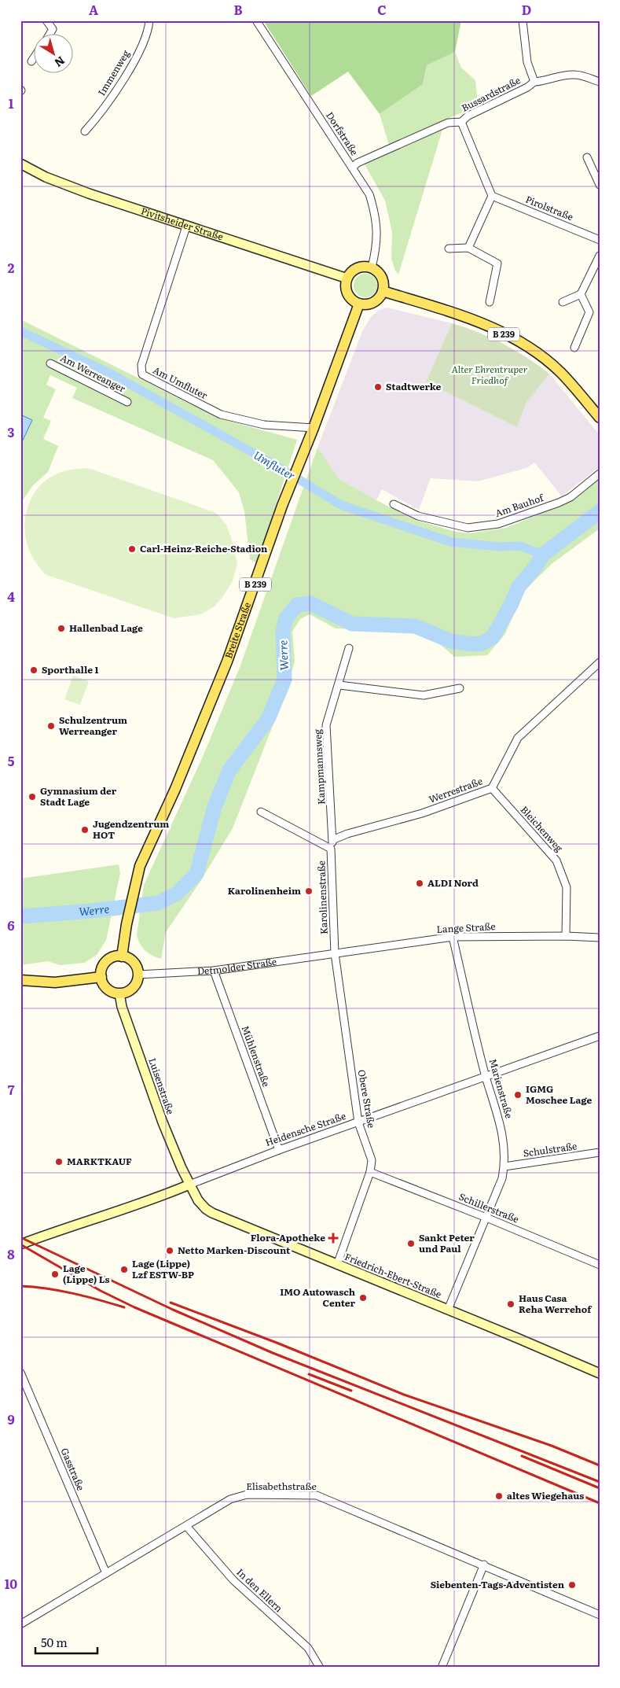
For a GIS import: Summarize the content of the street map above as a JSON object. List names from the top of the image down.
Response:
{
  "streets": {
    "main road": [
      "Pivitsheider Straße",
      "B 239",
      "Breite Straße",
      "Luisenstraße",
      "Heidensche Straße",
      "Friedrich-Ebert-Straße"
    ],
    "street": [
      "Immenweg",
      "Bussardstraße",
      "Dorfstraße",
      "Pirolstraße",
      "Am Werreanger",
      "Am Umfluter",
      "Am Bauhof",
      "Kampmannsweg",
      "Werrestraße",
      "Bleichenweg",
      "Karolinenstraße",
      "Lange Straße",
      "Detmolder Straße",
      "Mühlenstraße",
      "Marienstraße",
      "Obere Straße",
      "Schulstraße",
      "Schillerstraße",
      "Gasstraße",
      "Elisabethstraße",
      "In den Ellern"
    ]
  },
  "crossings": [
    ["Bussardstraße", "Dorfstraße"],
    ["Dorfstraße", "Pivitsheider Straße"],
    ["Dorfstraße", "B 239"],
    ["Dorfstraße", "Breite Straße"],
    ["Pivitsheider Straße", "B 239"],
    ["Pivitsheider Straße", "Am Umfluter"],
    ["Pivitsheider Straße", "Breite Straße"],
    ["B 239", "Breite Straße"],
    ["Am Umfluter", "Breite Straße"],
    ["Breite Straße", "Detmolder Straße"],
    ["Breite Straße", "Luisenstraße"],
    ["Kampmannsweg", "Werrestraße"],
    ["Kampmannsweg", "Karolinenstraße"],
    ["Werrestraße", "Bleichenweg"],
    ["Bleichenweg", "Lange Straße"],
    ["Karolinenstraße", "Lange Straße"],
    ["Karolinenstraße", "Detmolder Straße"],
    ["Karolinenstraße", "Obere Straße"],
    ["Lange Straße", "Detmolder Straße"],
    ["Lange Straße", "Marienstraße"],
    ["Lange Straße", "Obere Straße"],
    ["Detmolder Straße", "Mühlenstraße"],
    ["Detmolder Straße", "Luisenstraße"],
    ["Detmolder Straße", "Obere Straße"],
    ["Mühlenstraße", "Heidensche Straße"],
    ["Luisenstraße", "Heidensche Straße"],
    ["Luisenstraße", "Friedrich-Ebert-Straße"],
    ["Marienstraße", "Heidensche Straße"],
    ["Marienstraße", "Schulstraße"],
    ["Marienstraße", "Schillerstraße"],
    ["Marienstraße", "Friedrich-Ebert-Straße"],
    ["Obere Straße", "Heidensche Straße"],
    ["Obere Straße", "Schillerstraße"],
    ["Obere Straße", "Friedrich-Ebert-Straße"],
    ["Heidensche Straße", "Friedrich-Ebert-Straße"],
    ["Gasstraße", "Elisabethstraße"],
    ["Elisabethstraße", "In den Ellern"]
  ],
  "water": ["Umfluter", "Werre"],
  "parks": ["Alter Ehrentruper Friedhof"],
  "places": {
    "other": [
      "Stadtwerke",
      "Carl-Heinz-Reiche-Stadion",
      "Hallenbad Lage",
      "Sporthalle 1",
      "Schulzentrum Werreanger",
      "Gymnasium der Stadt Lage",
      "Jugendzentrum HOT",
      "ALDI Nord",
      "Karolinenheim",
      "IGMG Moschee Lage",
      "MARKTKAUF",
      "Sankt Peter und Paul",
      "Netto Marken-Discount",
      "Lage (Lippe) Lzf ESTW-BP",
      "Lage (Lippe) Ls",
      "IMO Autowasch Center",
      "Haus Casa Reha Werrehof",
      "altes Wiegehaus",
      "Siebenten-Tags-Adventisten"
    ],
    "health": ["Flora-Apotheke"]
  },
  "scale_bar": "50 m",
  "north": "bottom right",
  "grid": {
    "columns": [
      "A",
      "B",
      "C",
      "D"
    ],
    "rows": [
      "1",
      "2",
      "3",
      "4",
      "5",
      "6",
      "7",
      "8",
      "9",
      "10"
    ]
  }
}
